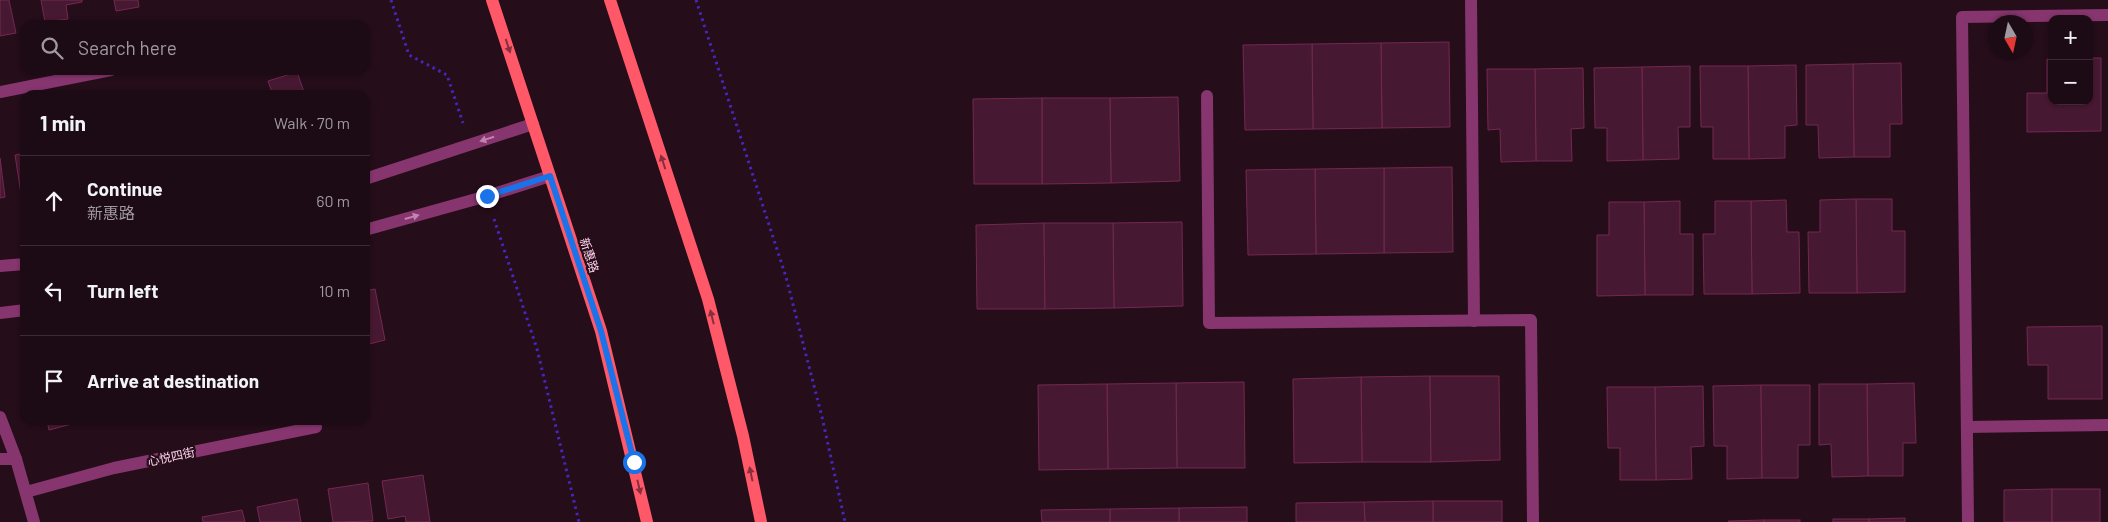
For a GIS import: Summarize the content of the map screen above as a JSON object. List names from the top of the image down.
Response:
{
  "streets": {
    "main road": ["新惠路"],
    "lane": ["心悦四街"]
  },
  "north": "bottom",
  "page": {
    "map_buttons": ["+", "−"],
    "search": "Search here",
    "heading": ["1 min", "Walk · 70 m"],
    "list": [
      ["Continue", "新惠路", "60 m"],
      ["Turn left", "10 m"],
      "Arrive at destination"
    ]
  }
}
